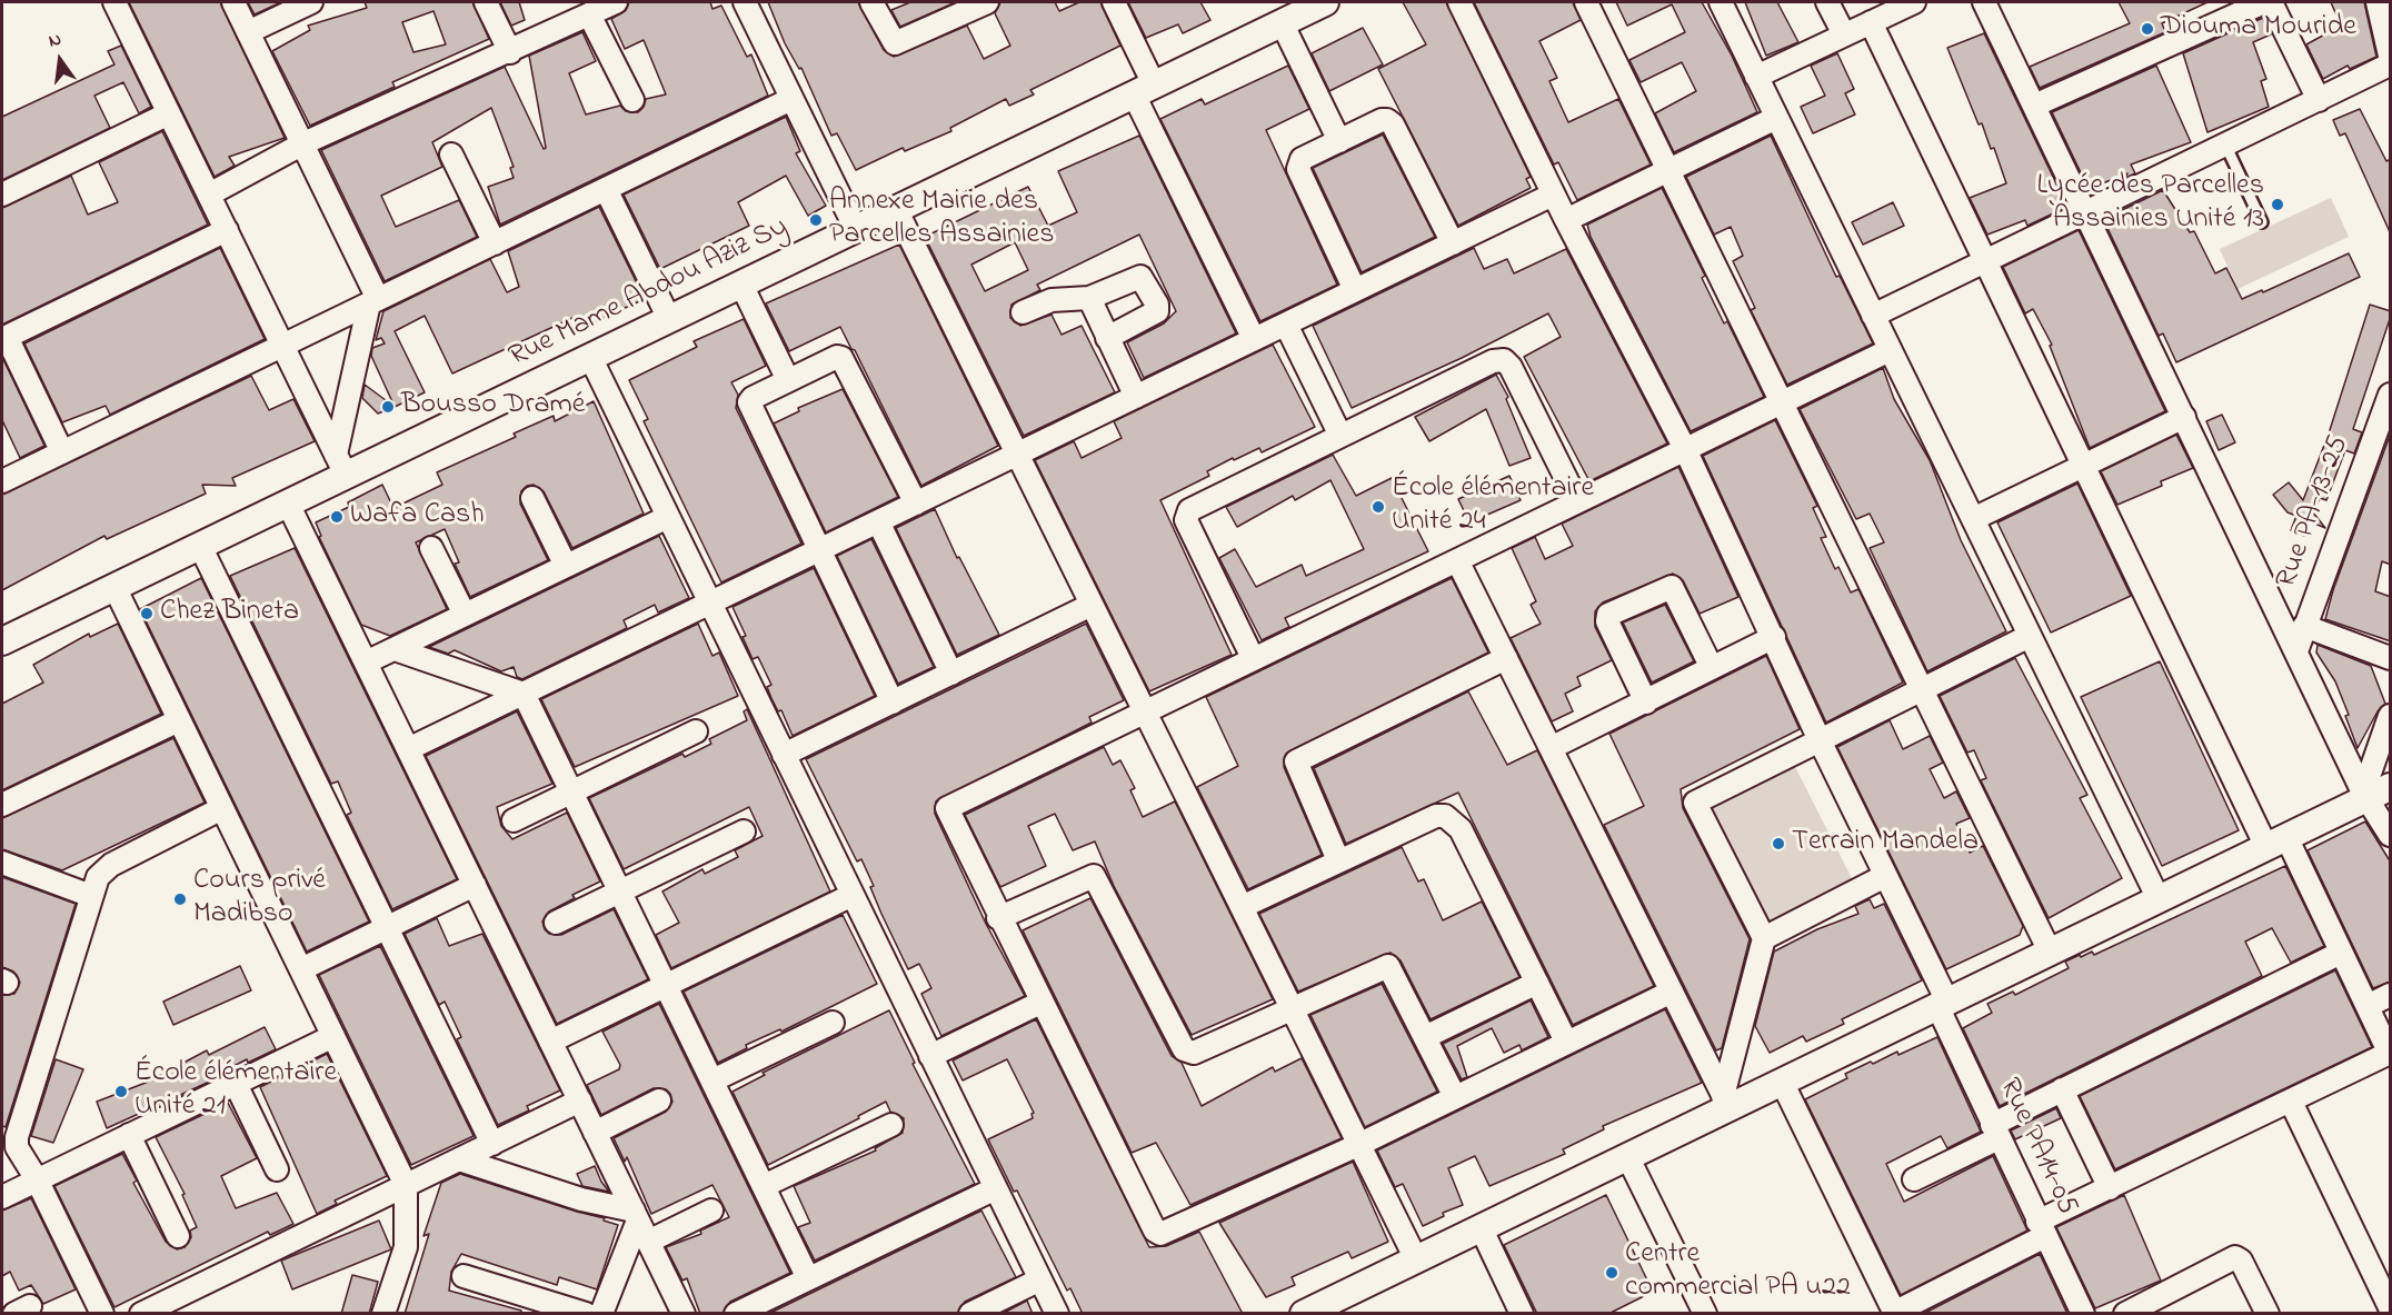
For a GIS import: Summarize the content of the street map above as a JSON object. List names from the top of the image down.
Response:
{
  "streets": {
    "street": ["Rue Mame Abdou Aziz Sy", "Rue PA-13-25", "Rue PA14-05"]
  },
  "places": [
    "Diouma Mouride",
    "Lycée des Parcelles Assainies Unité 13",
    "Annexe Mairie des Parcelles Assainies",
    "Bousso Dramé",
    "École élémentaire Unité 24",
    "Wafa Cash",
    "Chez Bineta",
    "Terrain Mandela",
    "Cours privé Madibso",
    "École élémentaire Unité 21",
    "Centre commercial PA u22"
  ],
  "north": "top"
}
